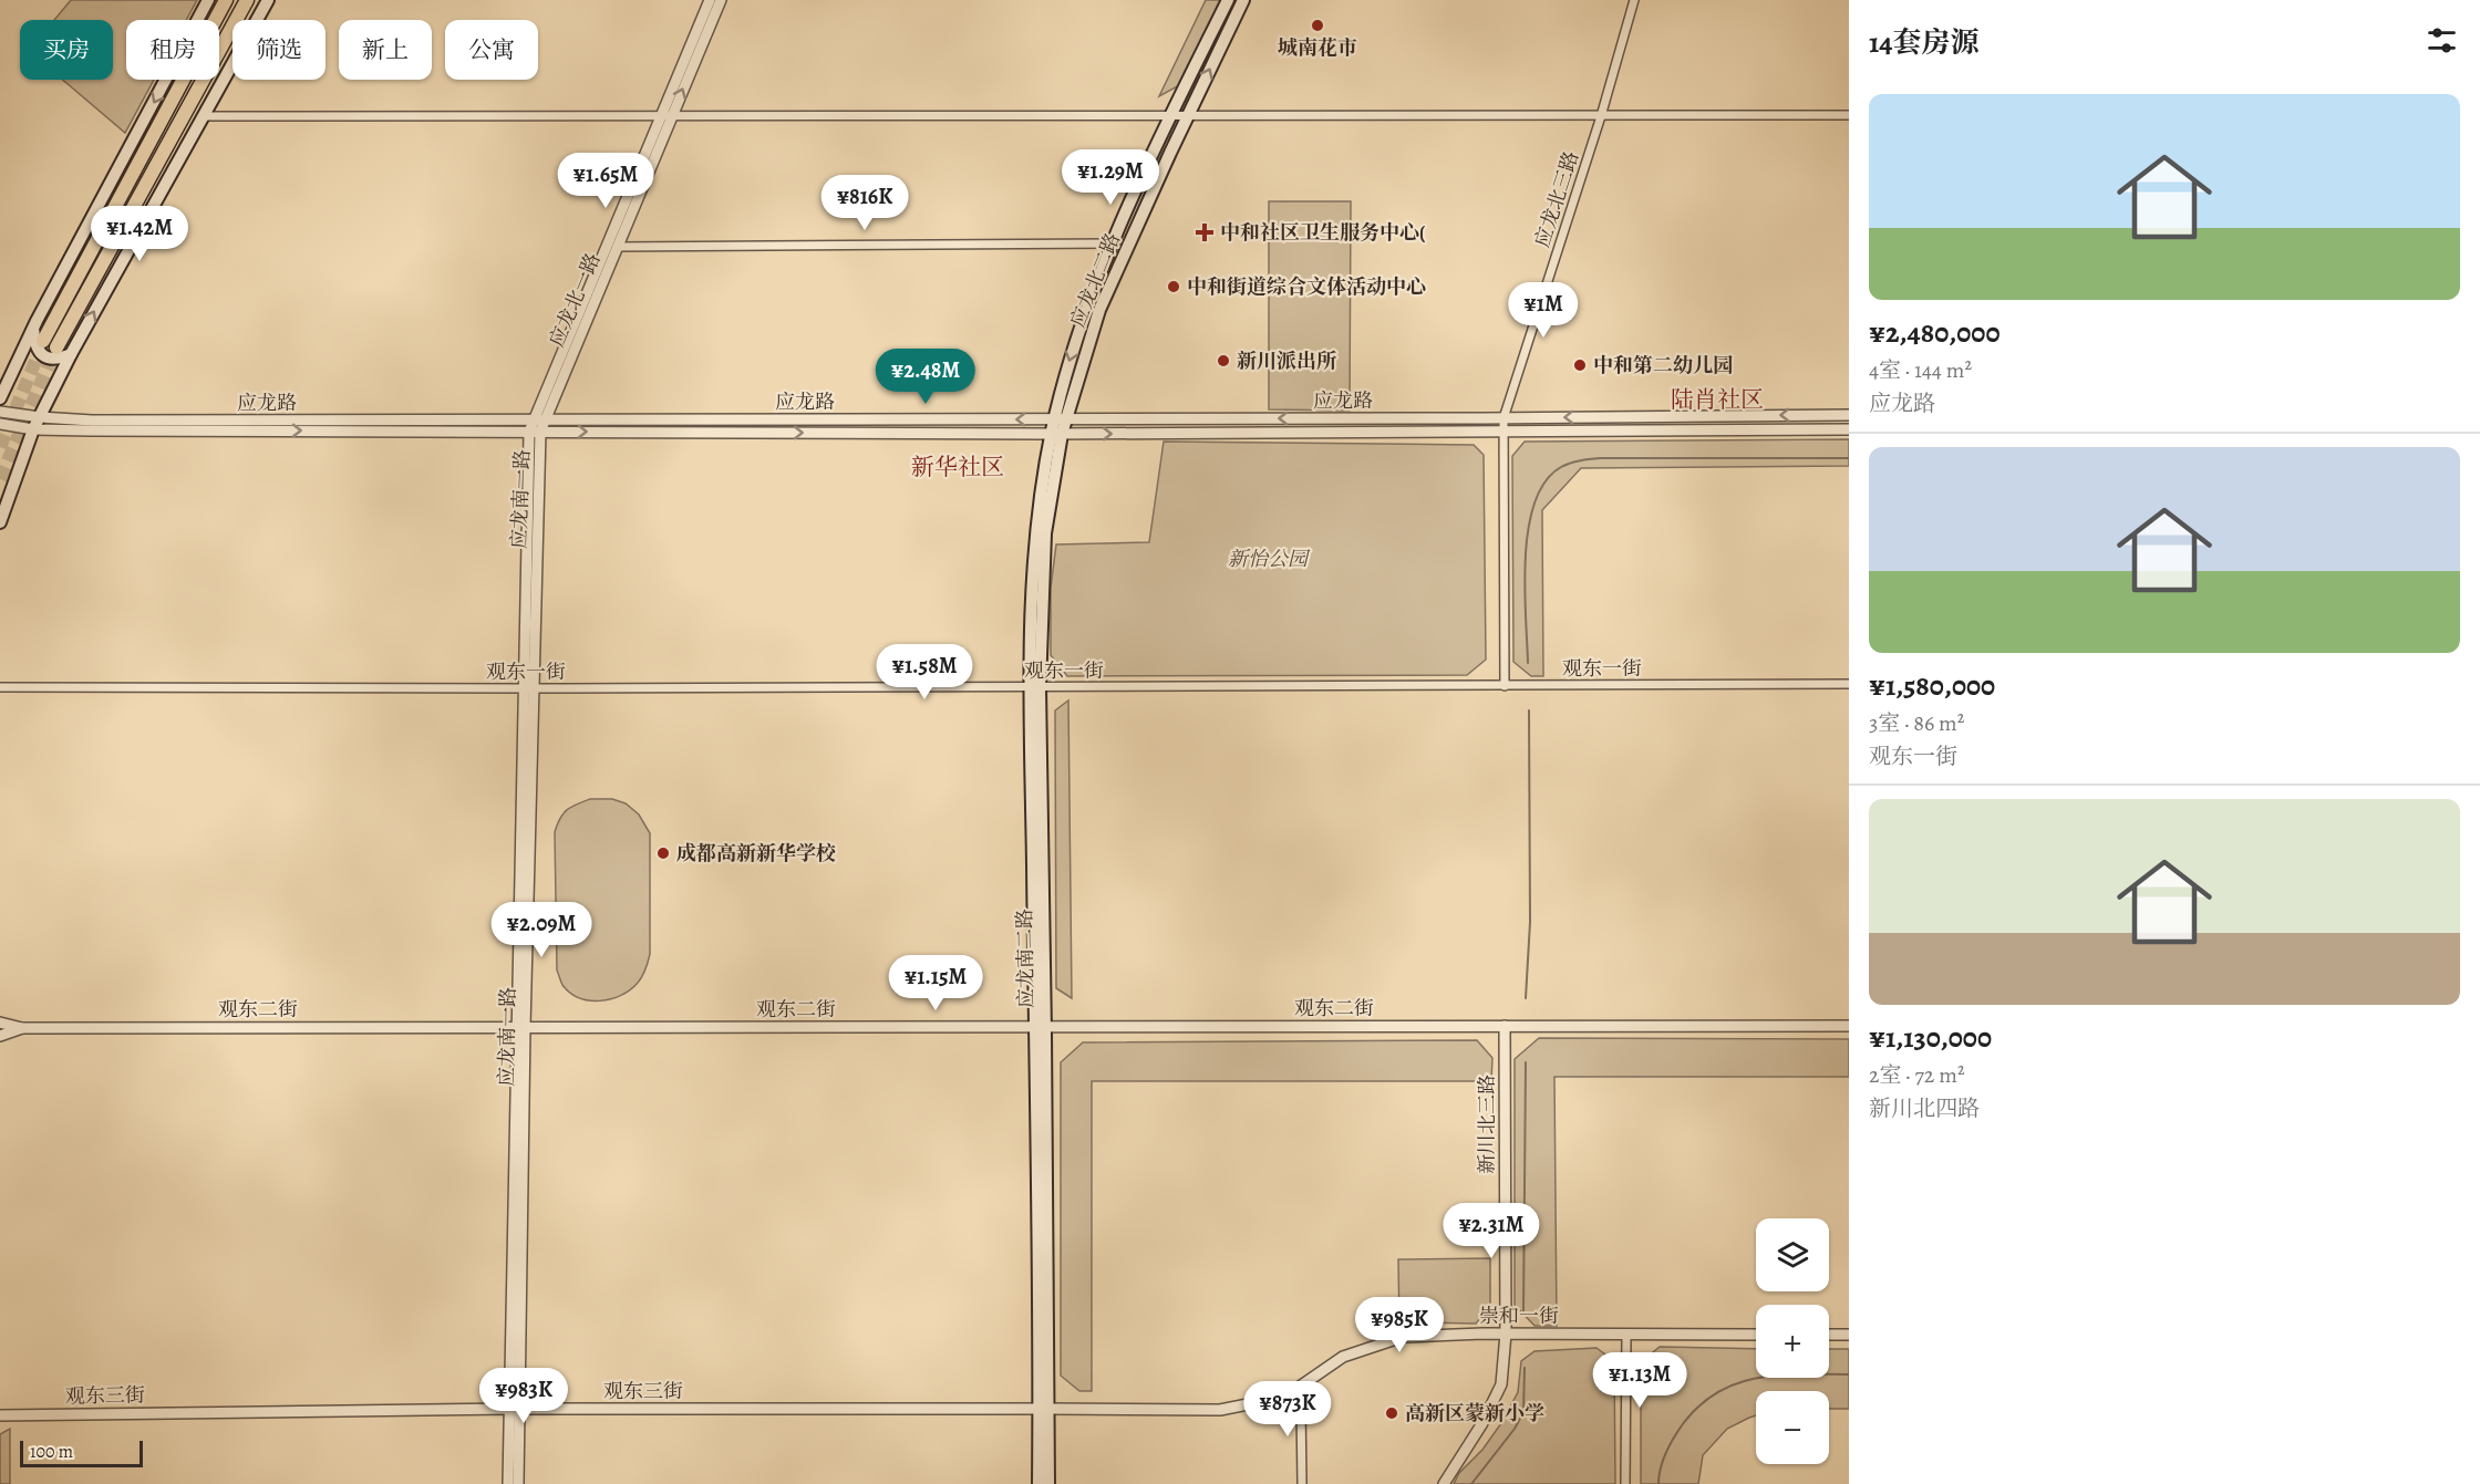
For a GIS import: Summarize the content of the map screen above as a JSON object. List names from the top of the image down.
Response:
{
  "streets": {
    "main road": ["应龙北二路", "应龙南二路"],
    "street": [
      "应龙北三路",
      "应龙北一路",
      "应龙路",
      "应龙南一路",
      "观东一街",
      "观东二街",
      "新川北三路",
      "崇和一街",
      "观东三街"
    ]
  },
  "crossings": [
    ["应龙北三路", "应龙路"],
    ["应龙北三路", "观东一街"],
    ["应龙北二路", "应龙路"],
    ["应龙北二路", "应龙南二路"],
    ["应龙北一路", "应龙路"],
    ["应龙北一路", "应龙南一路"],
    ["应龙路", "应龙南一路"],
    ["应龙路", "应龙南二路"],
    ["应龙南一路", "观东一街"],
    ["应龙南一路", "观东二街"],
    ["应龙南一路", "观东三街"],
    ["观东一街", "应龙南二路"],
    ["应龙南二路", "观东二街"],
    ["应龙南二路", "崇和一街"],
    ["应龙南二路", "观东三街"],
    ["观东二街", "新川北三路"],
    ["新川北三路", "崇和一街"],
    ["崇和一街", "观东三街"]
  ],
  "districts": ["陆肖社区", "新华社区"],
  "parks": ["新怡公园"],
  "places": {
    "other": [
      "城南花市",
      "中和街道综合文体活动中心",
      "新川派出所",
      "中和第二幼儿园",
      "成都高新新华学校",
      "高新区蒙新小学"
    ],
    "health": ["中和社区卫生服务中心("]
  },
  "scale_bar": "100 m",
  "page": {
    "heading": "14套房源",
    "chip": [
      "买房",
      "租房",
      "筛选",
      "新上",
      "公寓"
    ],
    "list": [
      {
        "name": "¥2,480,000",
        "note": "4室 · 144 m² · 应龙路"
      },
      {
        "name": "¥1,580,000",
        "note": "3室 · 86 m² · 观东一街"
      },
      {
        "name": "¥1,130,000",
        "note": "2室 · 72 m² · 新川北四路"
      }
    ],
    "price": [
      "¥1.29M",
      "¥1.65M",
      "¥816K",
      "¥1.42M",
      "¥1M",
      "¥2.48M",
      "¥1.58M",
      "¥2.09M",
      "¥1.15M",
      "¥2.31M",
      "¥985K",
      "¥1.13M",
      "¥983K",
      "¥873K"
    ],
    "map_buttons": ["+", "−"],
    "scale": "100 m"
  }
}
